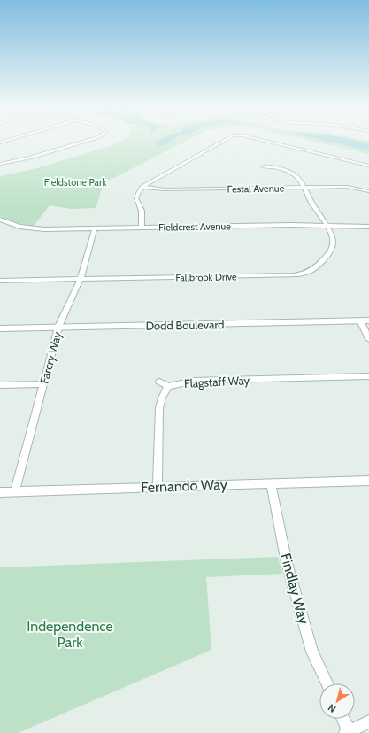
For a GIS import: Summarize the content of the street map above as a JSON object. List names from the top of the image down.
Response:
{
  "streets": {
    "street": [
      "Festal Avenue",
      "Fieldcrest Avenue",
      "Fallbrook Drive",
      "Dodd Boulevard",
      "Farcry Way",
      "Flagstaff Way",
      "Fernando Way",
      "Findlay Way"
    ]
  },
  "crossings": [
    ["Festal Avenue", "Fallbrook Drive"],
    ["Fieldcrest Avenue", "Fallbrook Drive"],
    ["Fieldcrest Avenue", "Farcry Way"],
    ["Fallbrook Drive", "Farcry Way"],
    ["Dodd Boulevard", "Farcry Way"],
    ["Farcry Way", "Fernando Way"],
    ["Flagstaff Way", "Fernando Way"],
    ["Fernando Way", "Findlay Way"]
  ],
  "parks": ["Fieldstone Park", "Independence Park"],
  "north": "bottom left"
}
